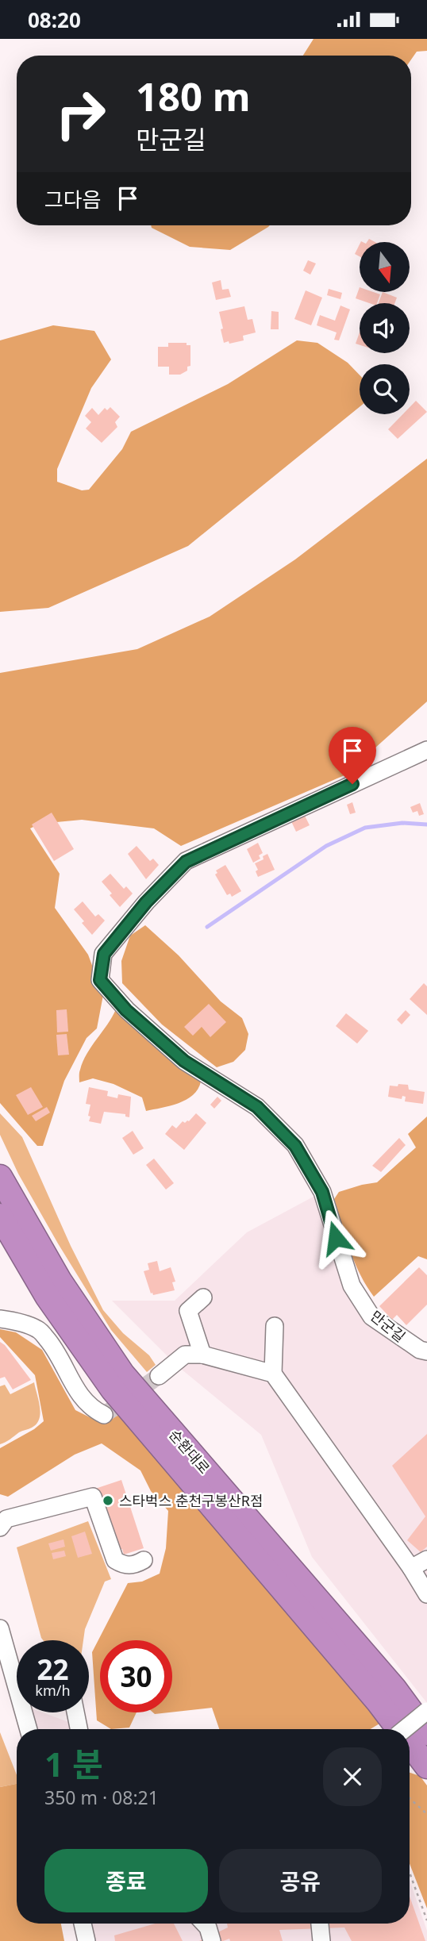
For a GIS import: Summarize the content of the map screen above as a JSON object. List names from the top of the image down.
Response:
{
  "streets": {
    "highway": ["순환대로"],
    "street": ["만군길"]
  },
  "places": ["스타벅스 춘천구봉산R점"],
  "north": "bottom",
  "page": {
    "status": "08:20",
    "turn": ["180 m", "만군길"],
    "then": "그다음",
    "speed": "22 km/h",
    "limit": "30",
    "heading": ["1 분", "350 m · 08:21"],
    "buttons": ["종료", "공유"]
  }
}
